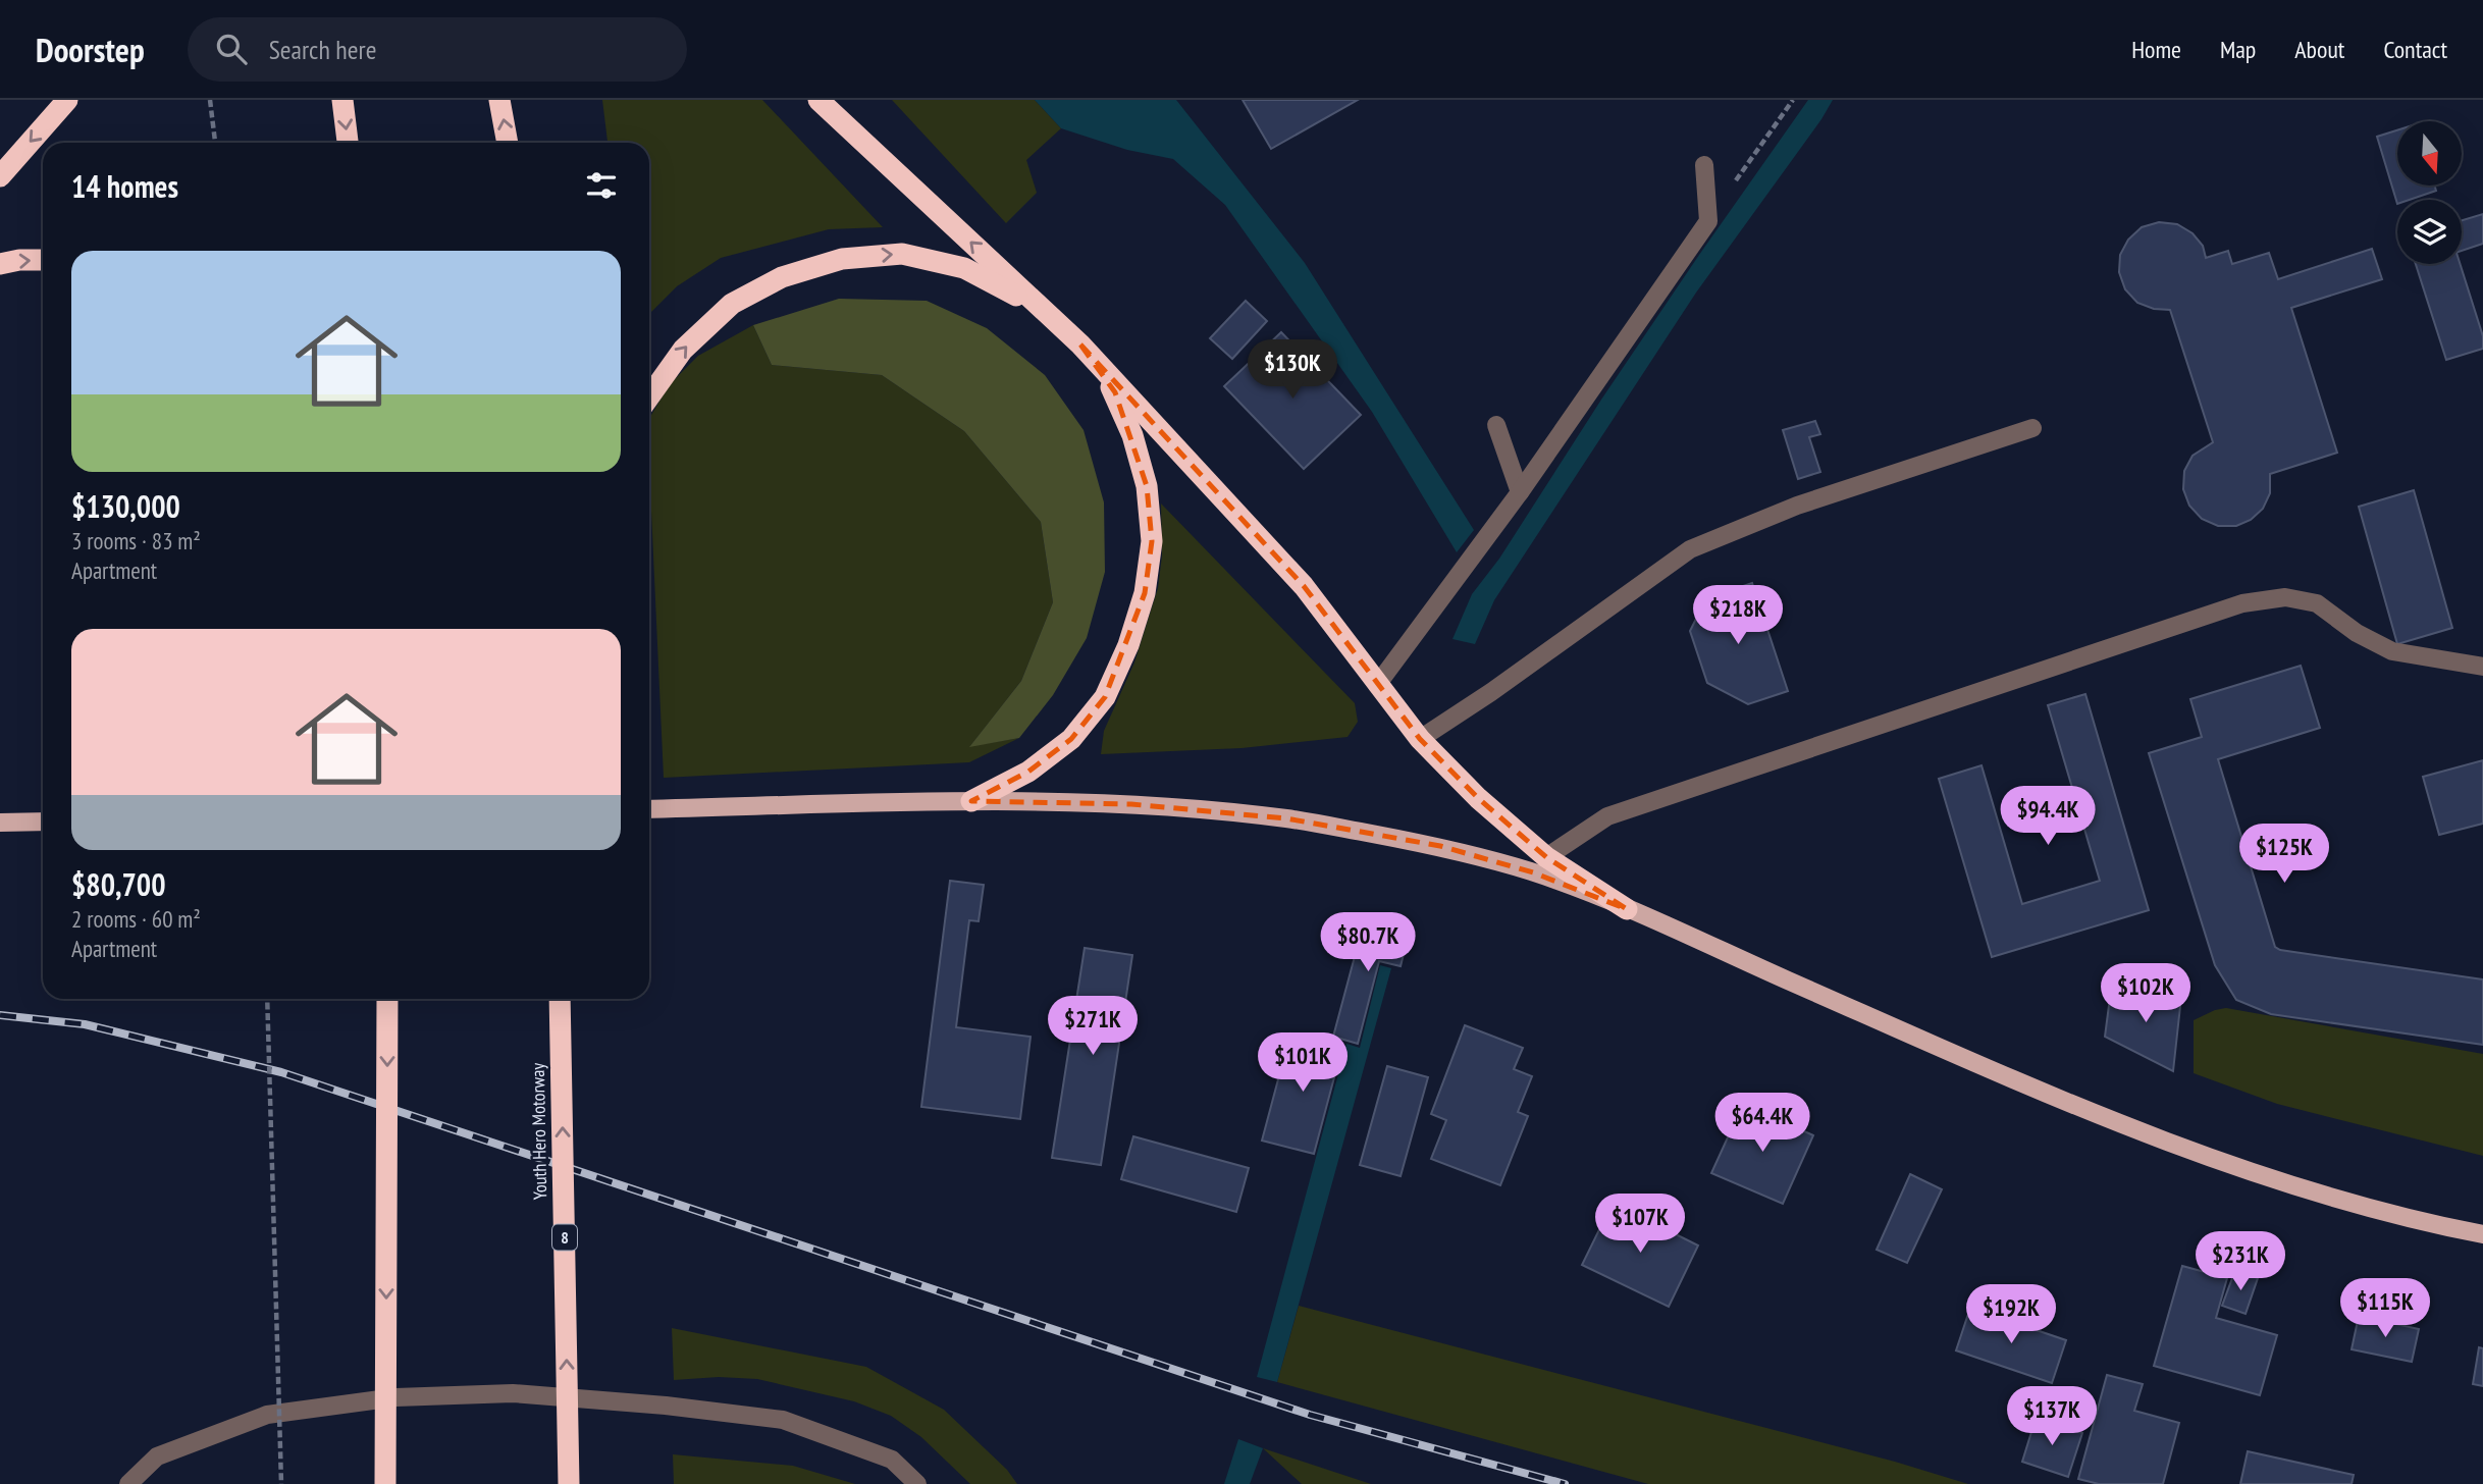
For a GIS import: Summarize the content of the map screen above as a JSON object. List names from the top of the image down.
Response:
{
  "streets": {
    "highway": ["Youth Hero Motorway", "8"]
  },
  "north": "bottom",
  "page": {
    "header": "Doorstep",
    "search": "Search here",
    "nav": [
      "Home",
      "Map",
      "About",
      "Contact"
    ],
    "heading": "14 homes",
    "list": [
      {
        "name": "$130,000",
        "note": "3 rooms · 83 m² · Apartment"
      },
      {
        "name": "$80,700",
        "note": "2 rooms · 60 m² · Apartment"
      }
    ],
    "price": [
      "$130K",
      "$218K",
      "$94.4K",
      "$125K",
      "$80.7K",
      "$102K",
      "$271K",
      "$101K",
      "$64.4K",
      "$107K",
      "$231K",
      "$115K",
      "$192K",
      "$137K"
    ]
  }
}
